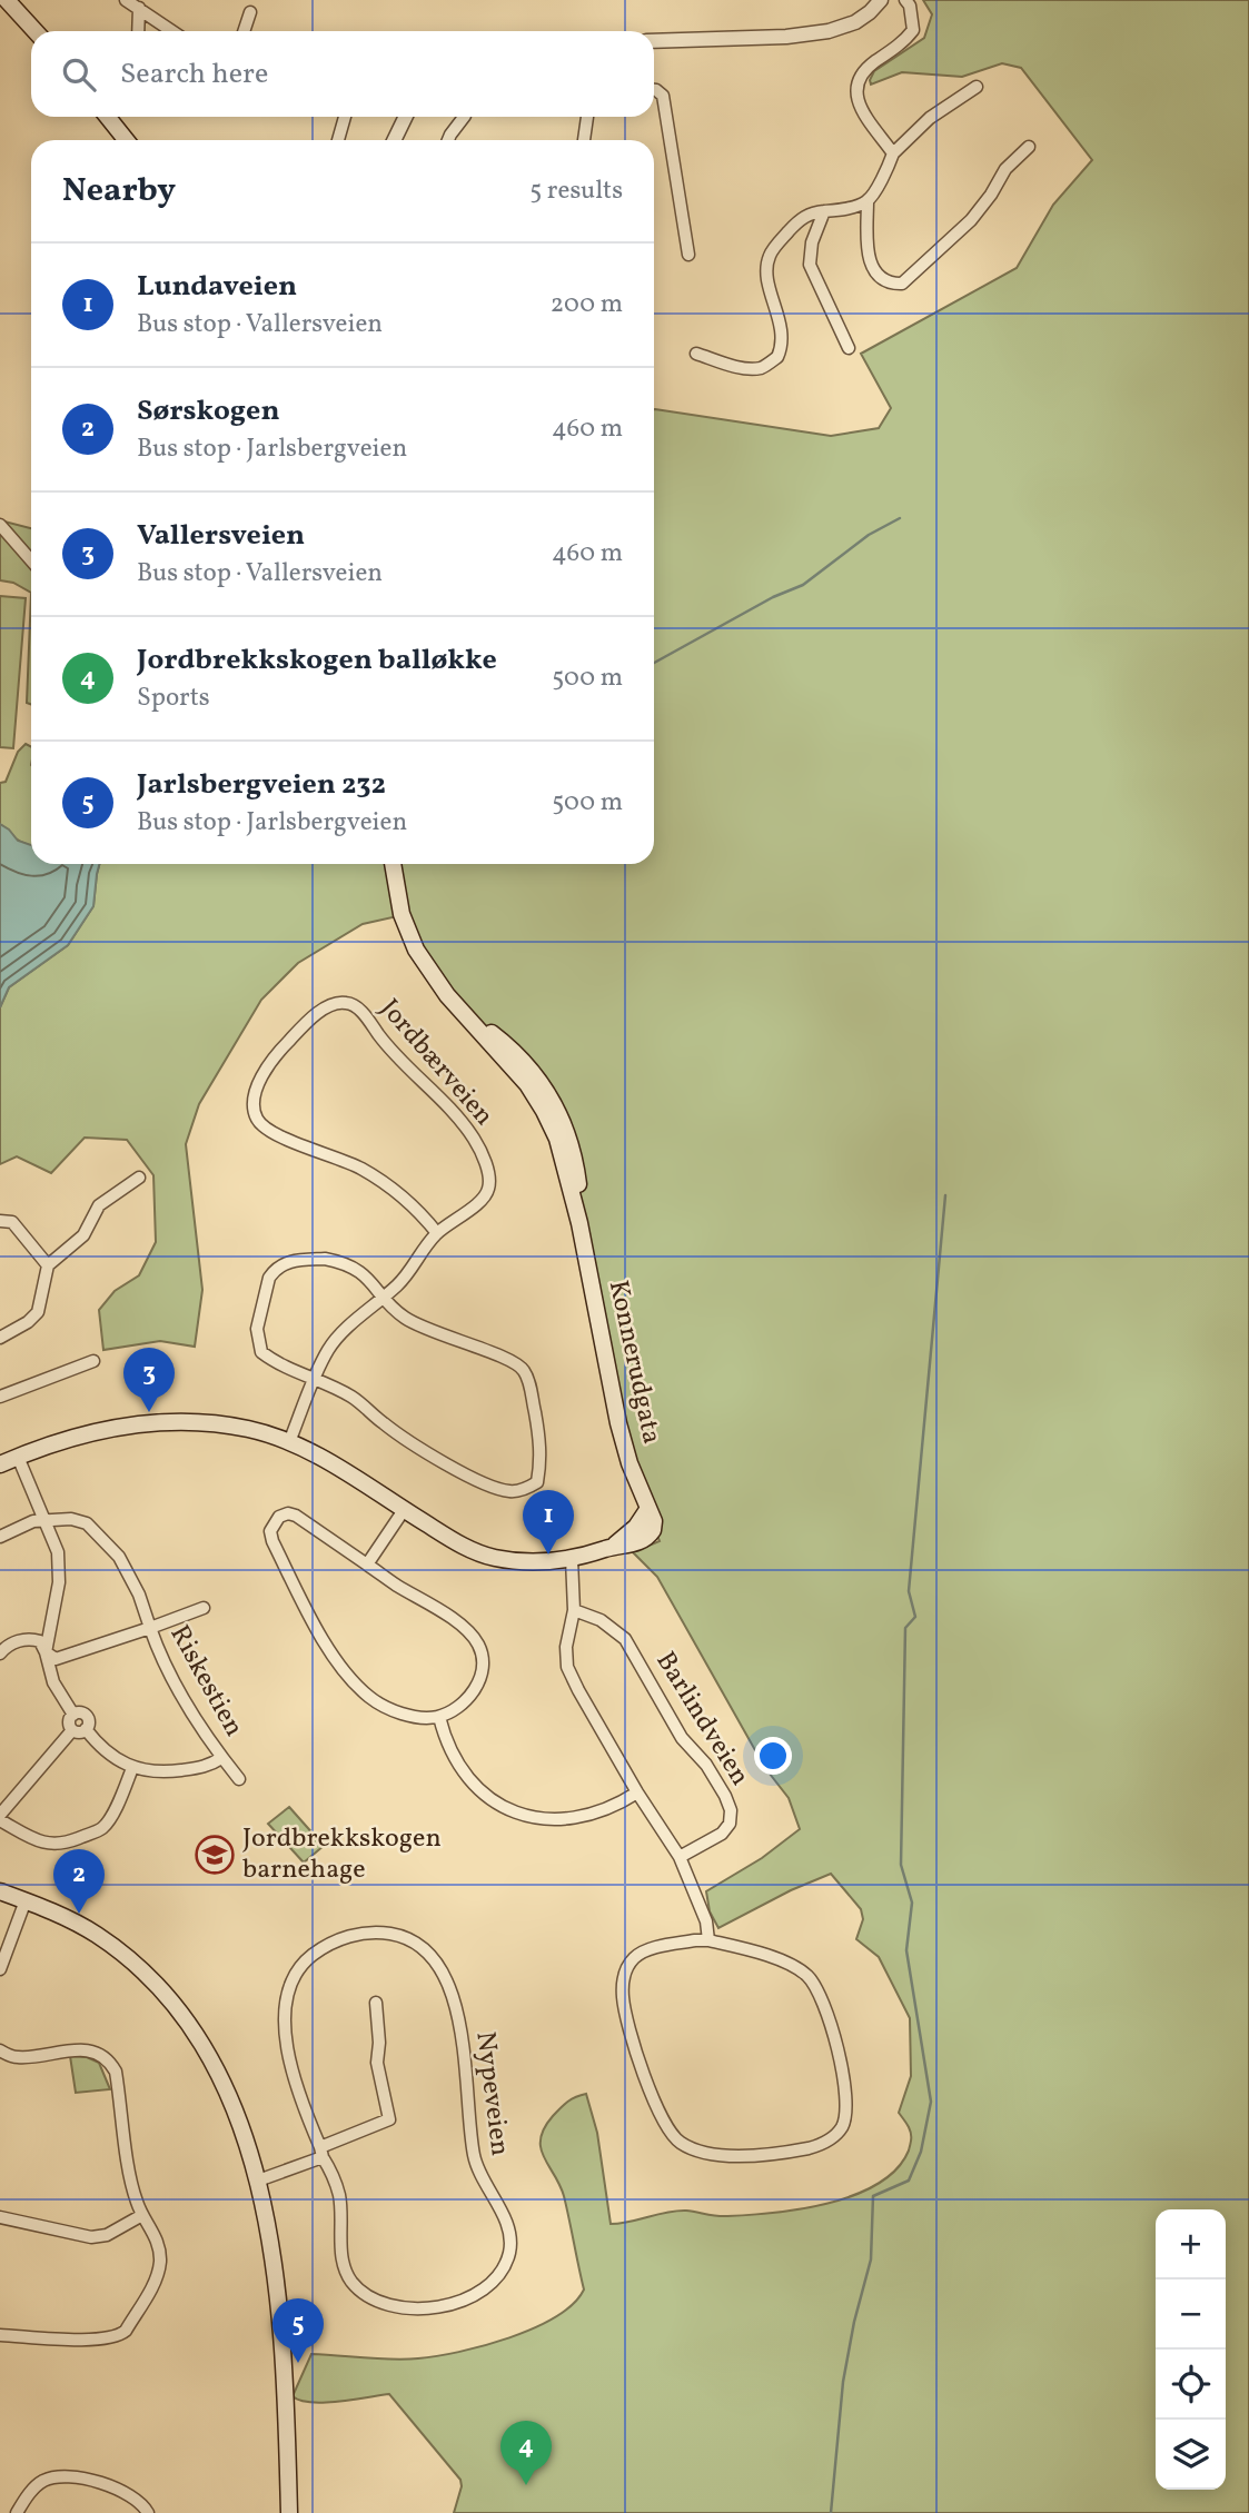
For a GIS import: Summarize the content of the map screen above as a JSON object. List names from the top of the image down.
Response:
{
  "streets": {
    "main road": ["Konnerudgata"],
    "street": [
      "Jordbærveien",
      "Riskestien",
      "Barlindveien",
      "Nypeveien"
    ]
  },
  "places": {
    "school or university": ["Jordbrekkskogen barnehage"]
  },
  "page": {
    "search": "Search here",
    "heading": ["Nearby", "5 results"],
    "list": [
      {
        "mark": "1",
        "name": "Lundaveien",
        "note": "Bus stop · Vallersveien",
        "value": "200 m"
      },
      {
        "mark": "2",
        "name": "Sørskogen",
        "note": "Bus stop · Jarlsbergveien",
        "value": "460 m"
      },
      {
        "mark": "3",
        "name": "Vallersveien",
        "note": "Bus stop · Vallersveien",
        "value": "460 m"
      },
      {
        "mark": "4",
        "name": "Jordbrekkskogen balløkke",
        "note": "Sports",
        "value": "500 m"
      },
      {
        "mark": "5",
        "name": "Jarlsbergveien 232",
        "note": "Bus stop · Jarlsbergveien",
        "value": "500 m"
      }
    ],
    "pins": [
      "3",
      "1",
      "2",
      "5",
      "4"
    ],
    "map_buttons": ["+", "−"]
  }
}
